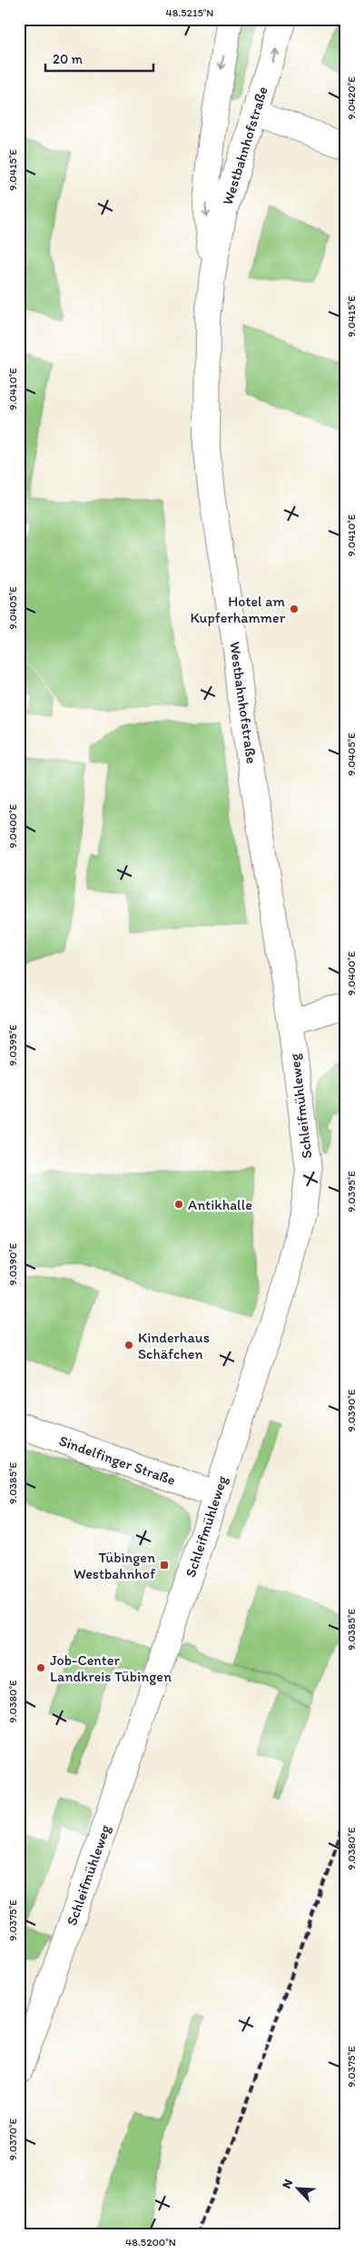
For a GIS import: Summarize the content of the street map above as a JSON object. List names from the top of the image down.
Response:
{
  "streets": {
    "street": ["Westbahnhofstraße", "Schleifmühleweg", "Sindelfinger Straße"]
  },
  "crossings": [
    ["Westbahnhofstraße", "Schleifmühleweg"],
    ["Schleifmühleweg", "Sindelfinger Straße"]
  ],
  "places": {
    "other": [
      "Hotel am Kupferhammer",
      "Antikhalle",
      "Kinderhaus Schäfchen",
      "Job-Center Landkreis Tübingen"
    ],
    "transit": ["Tübingen Westbahnhof"]
  },
  "scale_bar": "20 m",
  "north": "top left",
  "coordinates": [
    "48.5215°N",
    "9.0420°E",
    "9.0415°E",
    "9.0410°E",
    "9.0405°E",
    "9.0400°E",
    "9.0395°E",
    "9.0390°E",
    "9.0385°E",
    "9.0380°E",
    "9.0375°E",
    "9.0370°E",
    "48.5200°N"
  ]
}
